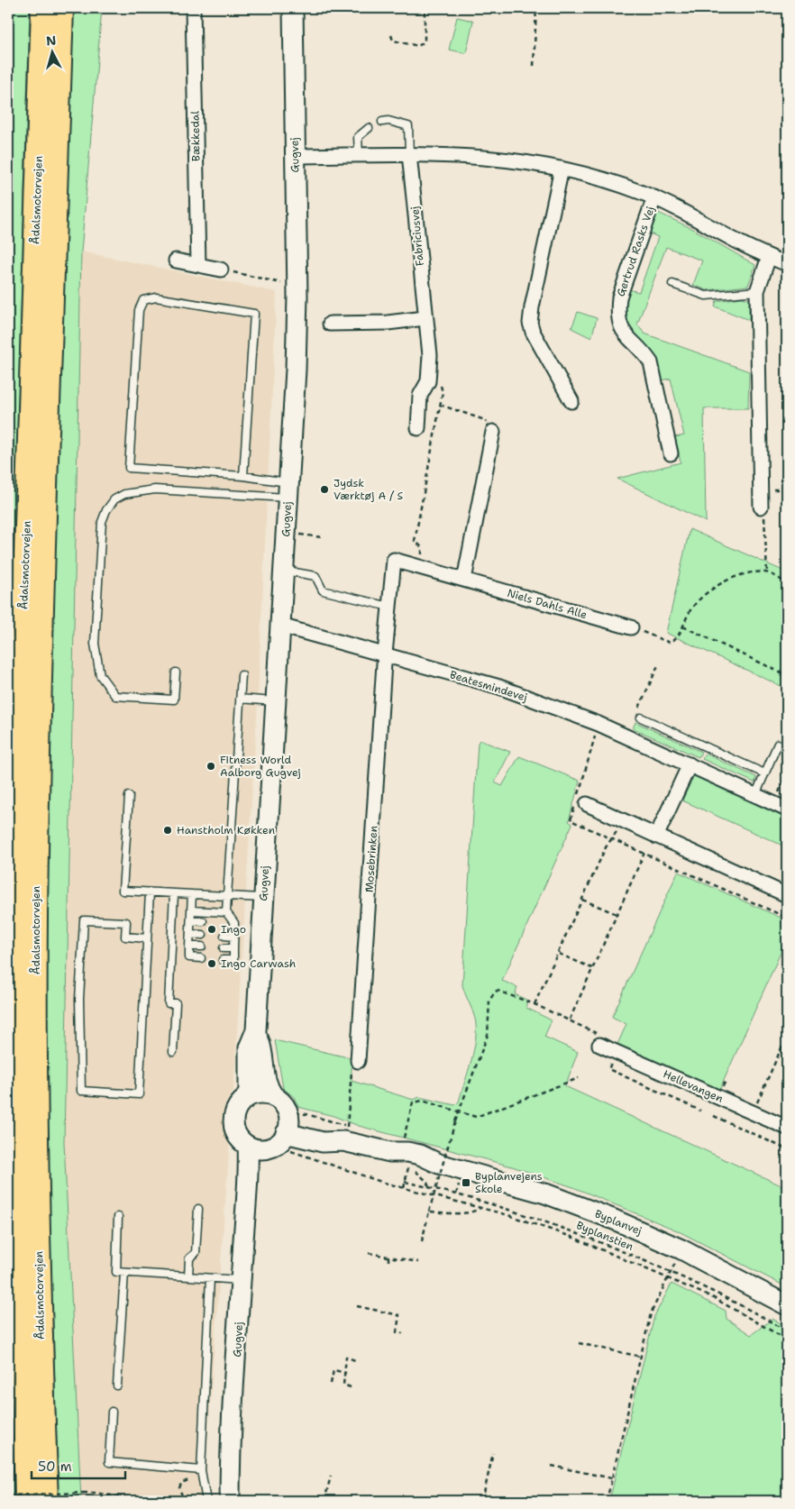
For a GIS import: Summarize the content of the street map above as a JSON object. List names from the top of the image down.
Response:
{
  "streets": {
    "highway": ["Ådalsmotorvejen"],
    "street": [
      "Bækkedal",
      "Gugvej",
      "Fabriciusvej",
      "Gertrud Rasks Vej",
      "Niels Dahls Alle",
      "Beatesmindevej",
      "Mosebrinken",
      "Hellevangen",
      "Byplanvej"
    ],
    "path": ["Byplanstien"]
  },
  "crossings": [
    ["Gugvej", "Gertrud Rasks Vej"],
    ["Gugvej", "Beatesmindevej"],
    ["Gugvej", "Byplanvej"],
    ["Fabriciusvej", "Gertrud Rasks Vej"],
    ["Niels Dahls Alle", "Beatesmindevej"],
    ["Niels Dahls Alle", "Mosebrinken"],
    ["Beatesmindevej", "Mosebrinken"]
  ],
  "places": {
    "other": [
      "Jydsk Værktøj A / S",
      "Fitness World Aalborg Gugvej",
      "Hanstholm Køkken",
      "Ingo",
      "Ingo Carwash"
    ],
    "transit": ["Byplanvejens Skole"]
  },
  "scale_bar": "50 m",
  "north": "top"
}
